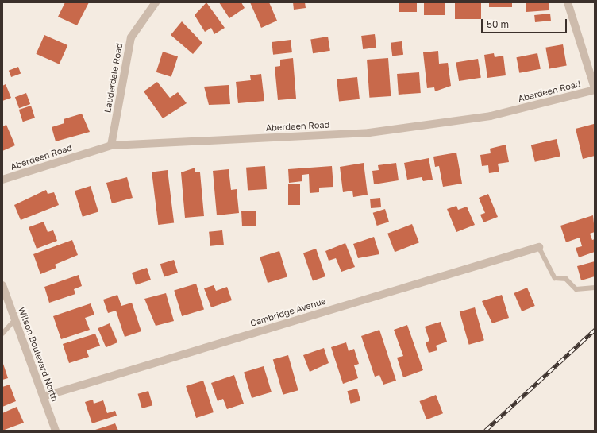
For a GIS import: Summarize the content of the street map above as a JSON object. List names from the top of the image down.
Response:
{
  "streets": {
    "street": [
      "Lauderdale Road",
      "Aberdeen Road",
      "Cambridge Avenue",
      "Wilson Boulevard North"
    ]
  },
  "crossings": [
    ["Lauderdale Road", "Aberdeen Road"],
    ["Cambridge Avenue", "Wilson Boulevard North"]
  ],
  "scale_bar": "50 m"
}
